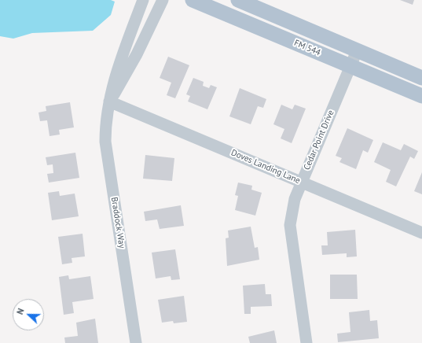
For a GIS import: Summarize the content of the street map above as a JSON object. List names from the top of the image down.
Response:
{
  "streets": {
    "main road": ["FM 544"],
    "street": ["Cedar Point Drive", "Doves Landing Lane", "Braddock Way"]
  },
  "crossings": [
    ["FM 544", "Cedar Point Drive"],
    ["Cedar Point Drive", "Doves Landing Lane"],
    ["Doves Landing Lane", "Braddock Way"]
  ],
  "north": "left"
}
